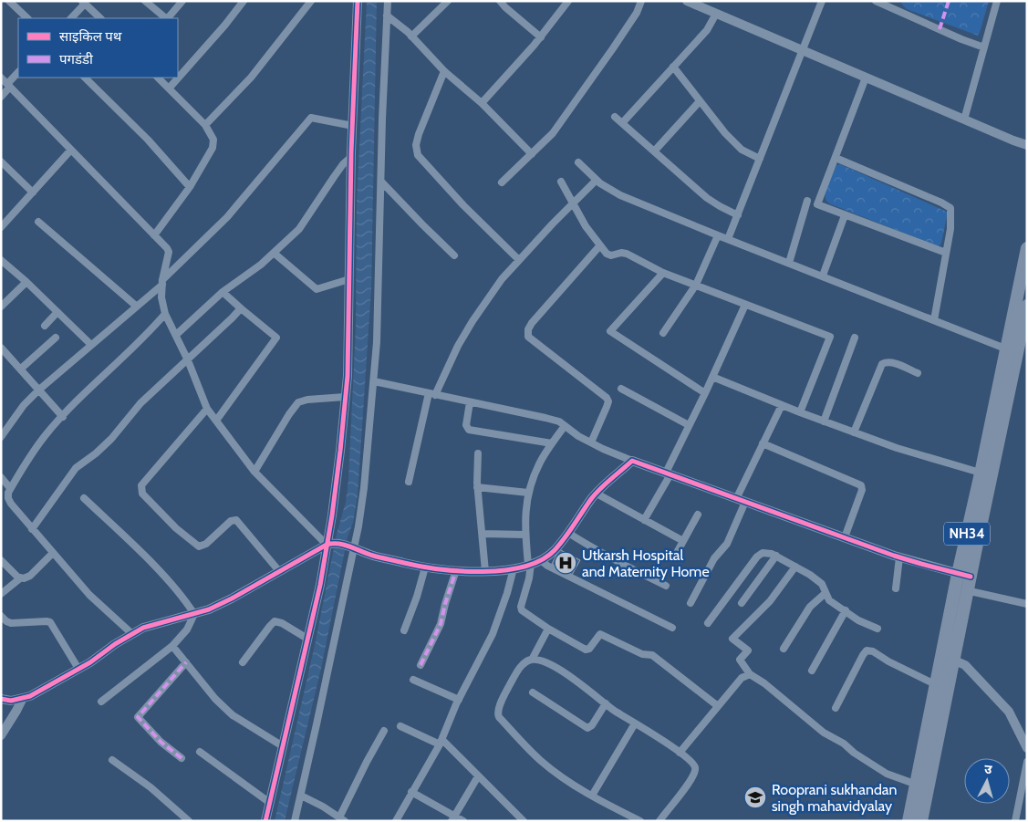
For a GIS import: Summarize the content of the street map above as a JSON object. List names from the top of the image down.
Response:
{
  "streets": {
    "highway": ["NH34"]
  },
  "places": {
    "hospital": ["Utkarsh Hospital and Maternity Home"],
    "school or university": ["Rooprani sukhandan singh mahavidyalay"]
  },
  "legend": ["साइकिल पथ", "पगडंडी"],
  "north": "top"
}
